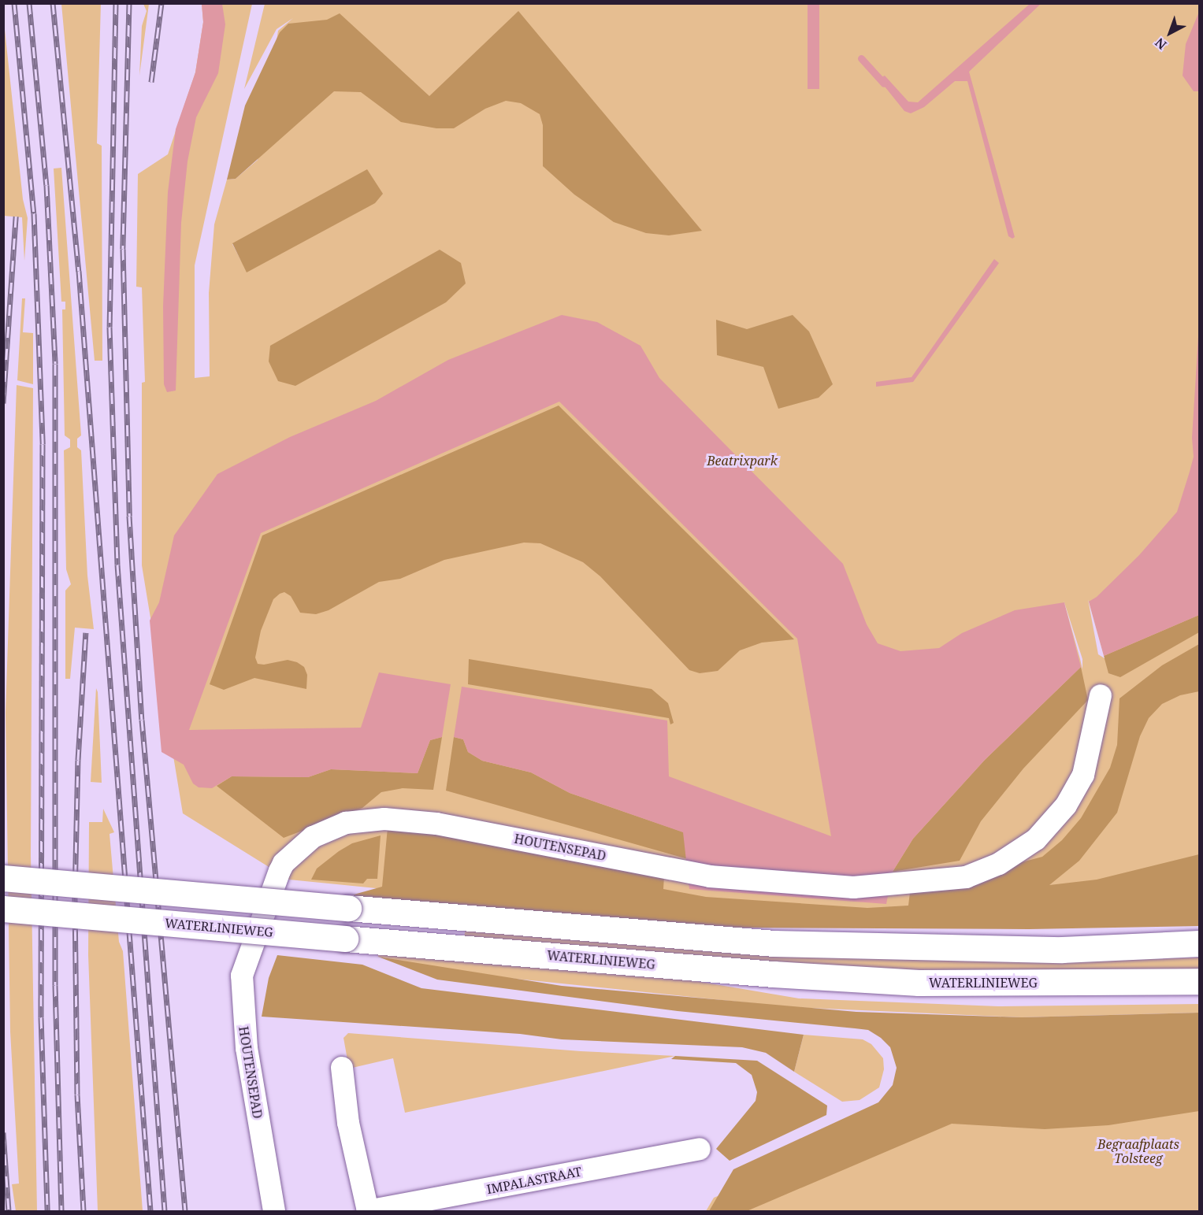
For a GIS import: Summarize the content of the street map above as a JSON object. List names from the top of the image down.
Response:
{
  "streets": {
    "main road": ["WATERLINIEWEG"],
    "street": ["HOUTENSEPAD", "IMPALASTRAAT"]
  },
  "parks": ["Beatrixpark", "Begraafplaats Tolsteeg"],
  "north": "bottom left"
}
